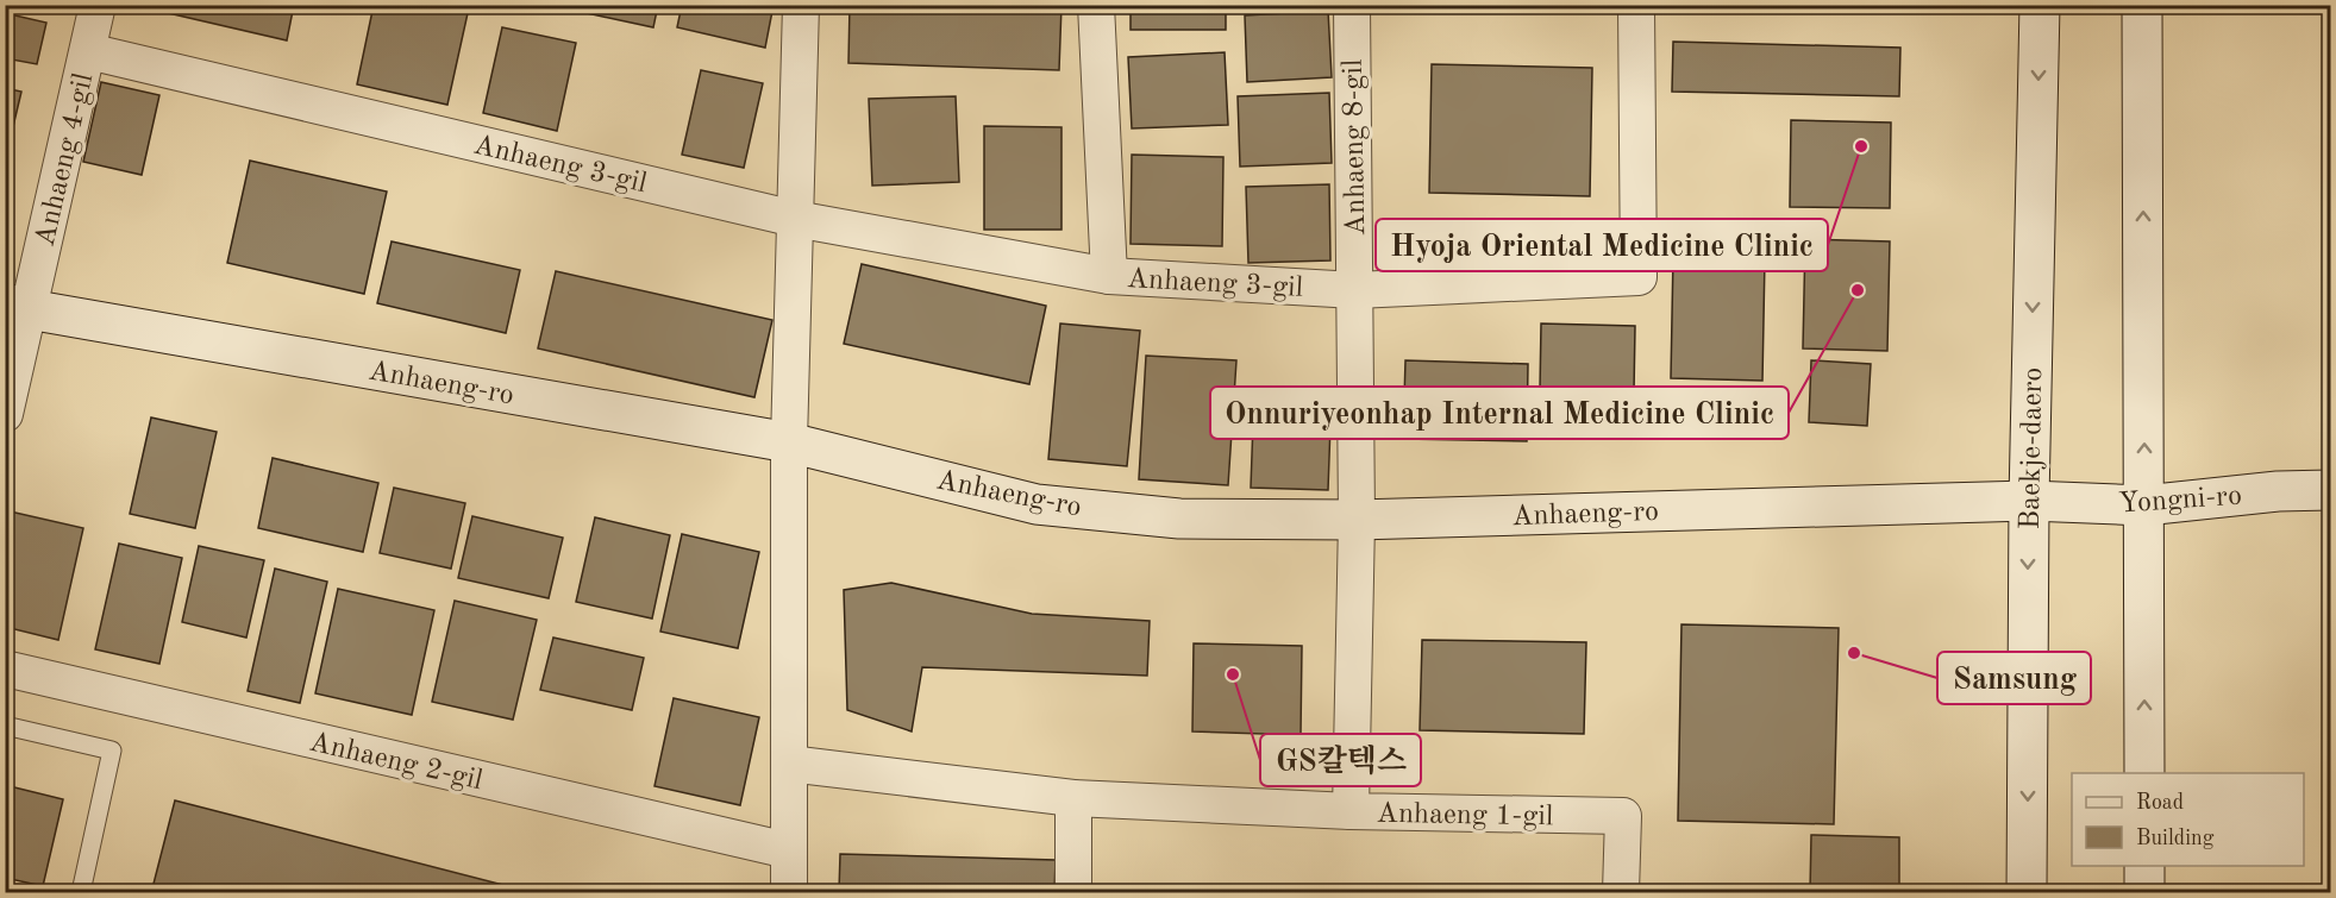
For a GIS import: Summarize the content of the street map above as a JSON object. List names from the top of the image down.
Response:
{
  "streets": {
    "street": [
      "Anhaeng 8-gil",
      "Anhaeng 4-gil",
      "Anhaeng 3-gil",
      "Anhaeng-ro",
      "Baekje-daero",
      "Yongni-ro",
      "Anhaeng 2-gil",
      "Anhaeng 1-gil"
    ]
  },
  "crossings": [
    ["Anhaeng 8-gil", "Anhaeng 3-gil"],
    ["Anhaeng 8-gil", "Anhaeng-ro"],
    ["Anhaeng 8-gil", "Anhaeng 1-gil"],
    ["Anhaeng 4-gil", "Anhaeng 3-gil"],
    ["Anhaeng 4-gil", "Anhaeng-ro"],
    ["Anhaeng-ro", "Baekje-daero"],
    ["Anhaeng-ro", "Yongni-ro"],
    ["Anhaeng-ro", "Anhaeng 1-gil"],
    ["Baekje-daero", "Yongni-ro"]
  ],
  "places": [
    "Hyoja Oriental Medicine Clinic",
    "Onnuriyeonhap Internal Medicine Clinic",
    "Samsung",
    "GS칼텍스"
  ],
  "legend": ["Road", "Building"]
}
